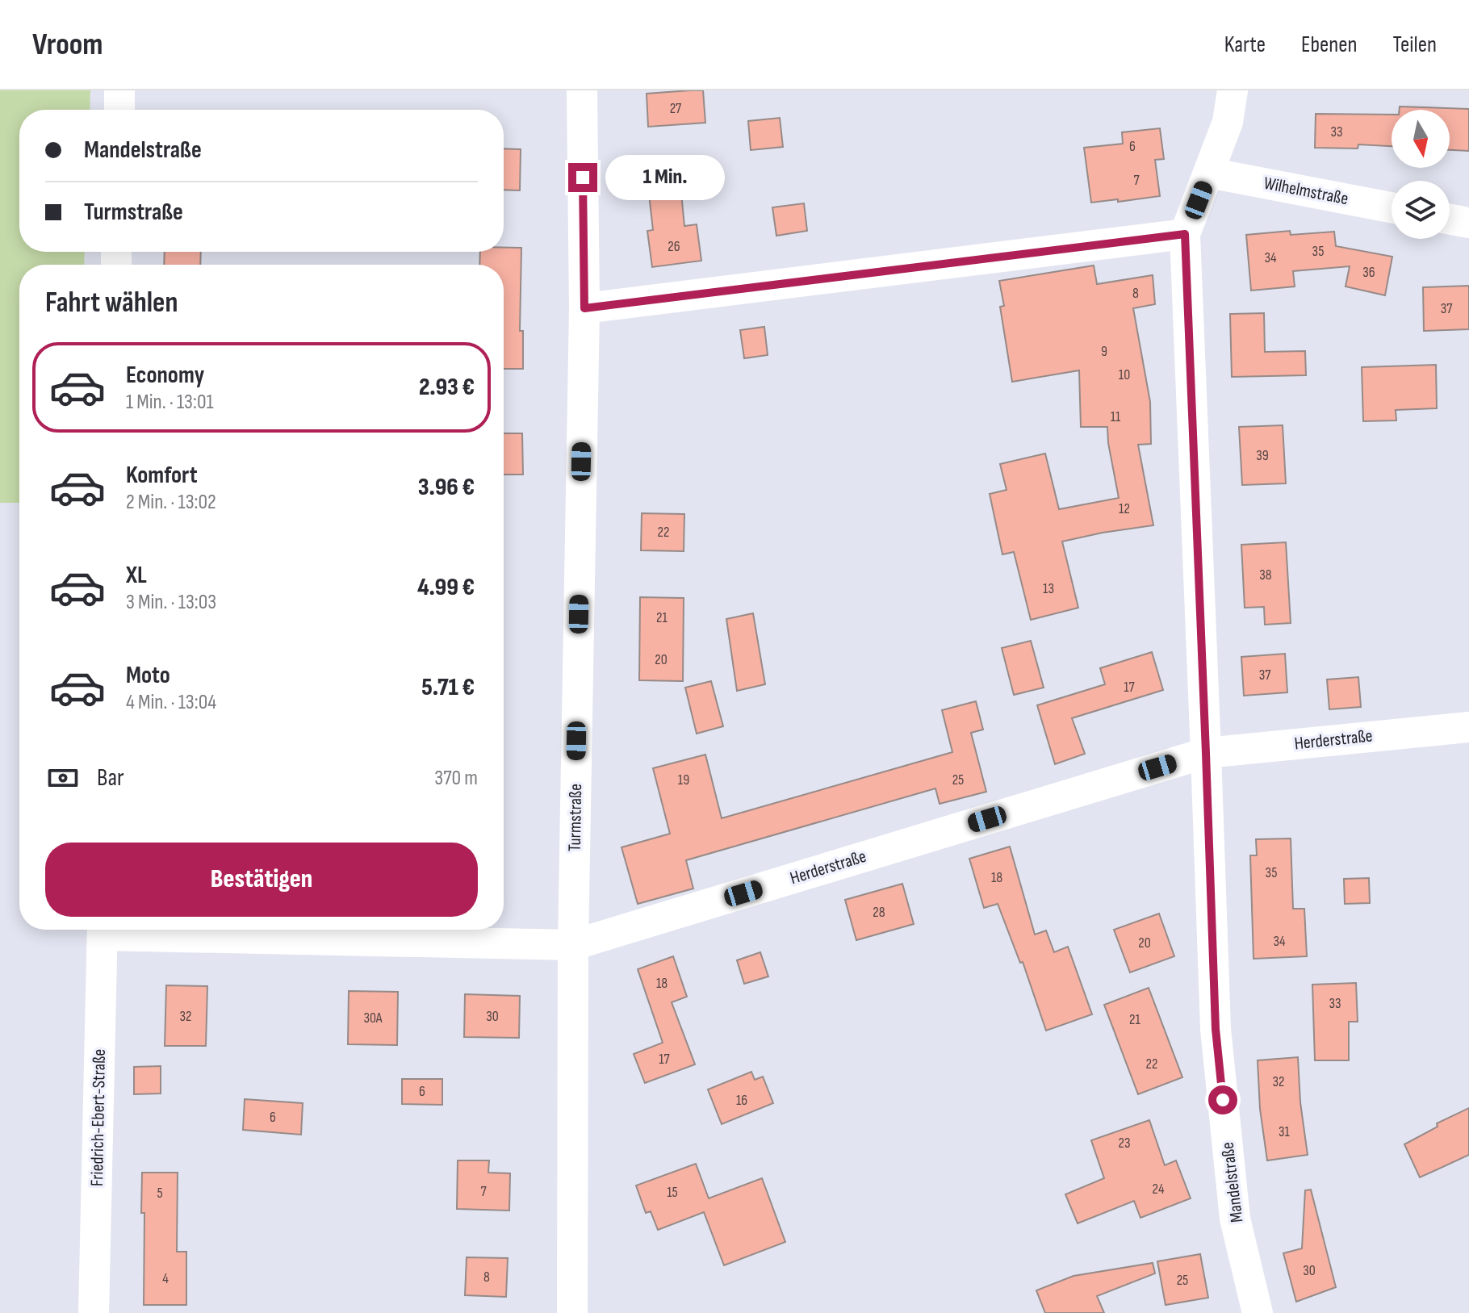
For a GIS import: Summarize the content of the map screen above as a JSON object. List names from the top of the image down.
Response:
{
  "streets": {
    "street": [
      "Wilhelmstraße",
      "Herderstraße",
      "Turmstraße",
      "Friedrich-Ebert-Straße",
      "Mandelstraße"
    ]
  },
  "crossings": [
    ["Wilhelmstraße", "Mandelstraße"],
    ["Herderstraße", "Turmstraße"],
    ["Herderstraße", "Mandelstraße"]
  ],
  "house_numbers": [
    "27",
    "33",
    "6",
    "7",
    "26",
    "35",
    "34",
    "36",
    "8",
    "37",
    "9",
    "10",
    "11",
    "39",
    "12",
    "22",
    "38",
    "13",
    "21",
    "20",
    "37",
    "17",
    "19",
    "25",
    "35",
    "18",
    "28",
    "34",
    "20",
    "18",
    "33",
    "32",
    "30",
    "30A",
    "21",
    "17",
    "22",
    "32",
    "6",
    "16",
    "6",
    "31",
    "23",
    "24",
    "7",
    "15",
    "5",
    "30",
    "8",
    "4",
    "25"
  ],
  "north": "bottom",
  "page": {
    "header": "Vroom",
    "nav": ["Karte", "Ebenen", "Teilen"],
    "banner": ["Mandelstraße", "Turmstraße"],
    "bubble": "1 Min.",
    "heading": "Fahrt wählen",
    "list": [
      {
        "name": "Economy",
        "note": "1 Min. · 13:01",
        "value": "2.93 €"
      },
      {
        "name": "Komfort",
        "note": "2 Min. · 13:02",
        "value": "3.96 €"
      },
      {
        "name": "XL",
        "note": "3 Min. · 13:03",
        "value": "4.99 €"
      },
      {
        "name": "Moto",
        "note": "4 Min. · 13:04",
        "value": "5.71 €"
      }
    ],
    "pay": ["Bar", "370 m"],
    "buttons": "Bestätigen"
  }
}
